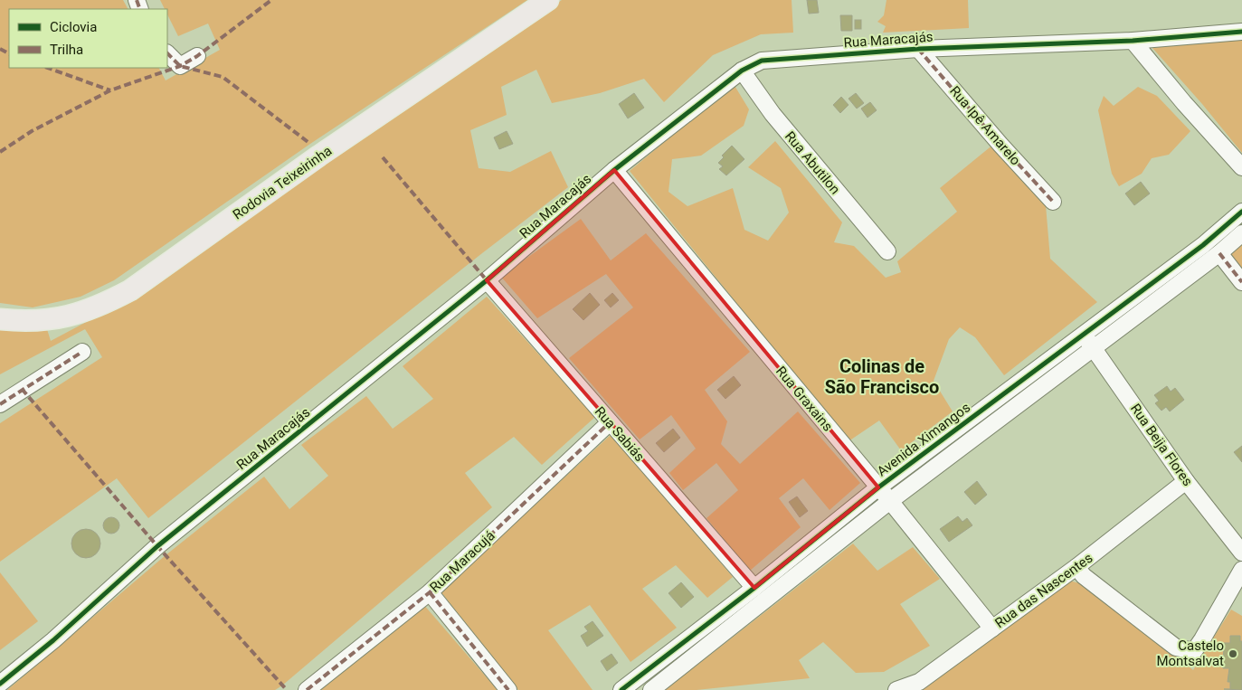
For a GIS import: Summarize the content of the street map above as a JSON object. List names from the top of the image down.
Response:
{
  "streets": {
    "main road": ["Rodovia Teixeirinha"],
    "street": [
      "Rua Maracajás",
      "Rua Ipê Amarelo",
      "Rua Abutilon",
      "Rua Graxains",
      "Rua Sabiás",
      "Avenida Ximangos",
      "Rua Beija Flores",
      "Rua Maracujá",
      "Rua das Nascentes"
    ]
  },
  "crossings": [
    ["Rua Maracajás", "Rua Ipê Amarelo"],
    ["Rua Maracajás", "Rua Abutilon"],
    ["Rua Maracajás", "Rua Graxains"],
    ["Rua Maracajás", "Rua Sabiás"],
    ["Rua Graxains", "Avenida Ximangos"],
    ["Rua Graxains", "Rua das Nascentes"],
    ["Rua Sabiás", "Avenida Ximangos"],
    ["Rua Sabiás", "Rua Maracujá"],
    ["Avenida Ximangos", "Rua Beija Flores"],
    ["Rua Beija Flores", "Rua das Nascentes"]
  ],
  "districts": ["Colinas de São Francisco"],
  "places": ["Castelo Montsalvat"],
  "legend": ["Ciclovia", "Trilha"]
}
